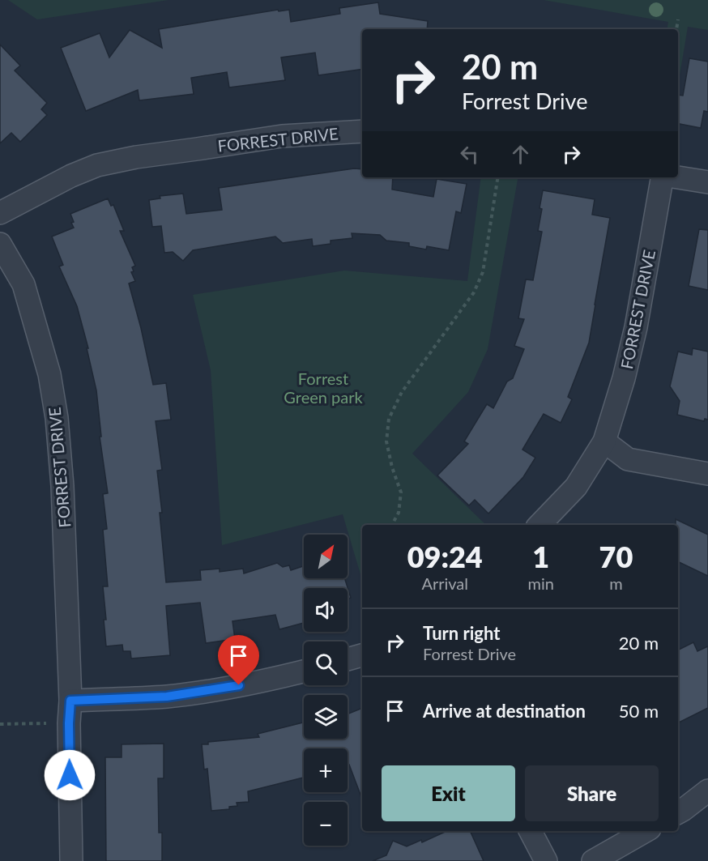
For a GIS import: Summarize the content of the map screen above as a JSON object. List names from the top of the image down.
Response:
{
  "streets": {
    "street": ["FORREST DRIVE"]
  },
  "parks": ["Forrest Green park"],
  "north": "top right",
  "page": {
    "turn": ["20 m", "Forrest Drive"],
    "eta": [
      "09:24",
      "Arrival",
      "1",
      "min",
      "70",
      "m"
    ],
    "map_buttons": ["+", "−"],
    "list": [
      {
        "name": "Turn right",
        "note": "Forrest Drive",
        "value": "20 m"
      },
      {
        "name": "Arrive at destination",
        "value": "50 m"
      }
    ],
    "buttons": ["Exit", "Share"]
  }
}
